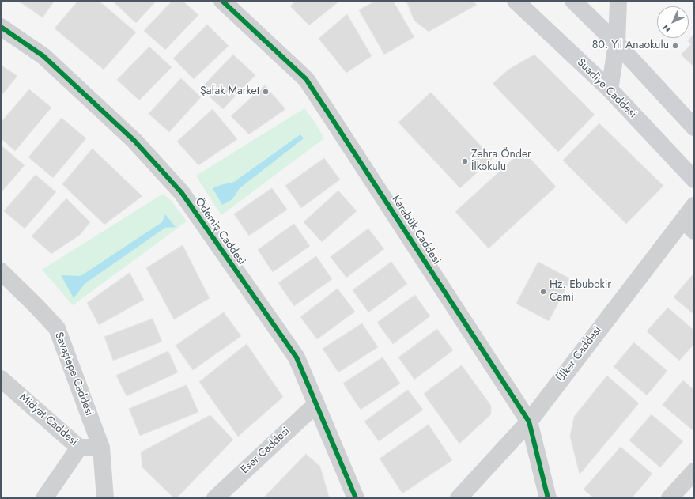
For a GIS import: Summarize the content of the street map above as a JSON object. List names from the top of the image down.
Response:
{
  "streets": {
    "main road": ["Suadiye Caddesi"],
    "street": [
      "Karabük Caddesi",
      "Ödemiş Caddesi",
      "Ülker Caddesi",
      "Savaştepe Caddesi",
      "Midyat Caddesi",
      "Eser Caddesi"
    ]
  },
  "crossings": [
    ["Karabük Caddesi", "Ülker Caddesi"],
    ["Ödemiş Caddesi", "Eser Caddesi"],
    ["Savaştepe Caddesi", "Midyat Caddesi"]
  ],
  "places": [
    "80. Yıl Anaokulu",
    "Şafak Market",
    "Zehra Önder İlkokulu",
    "Hz. Ebubekir Cami"
  ],
  "north": "bottom left"
}
